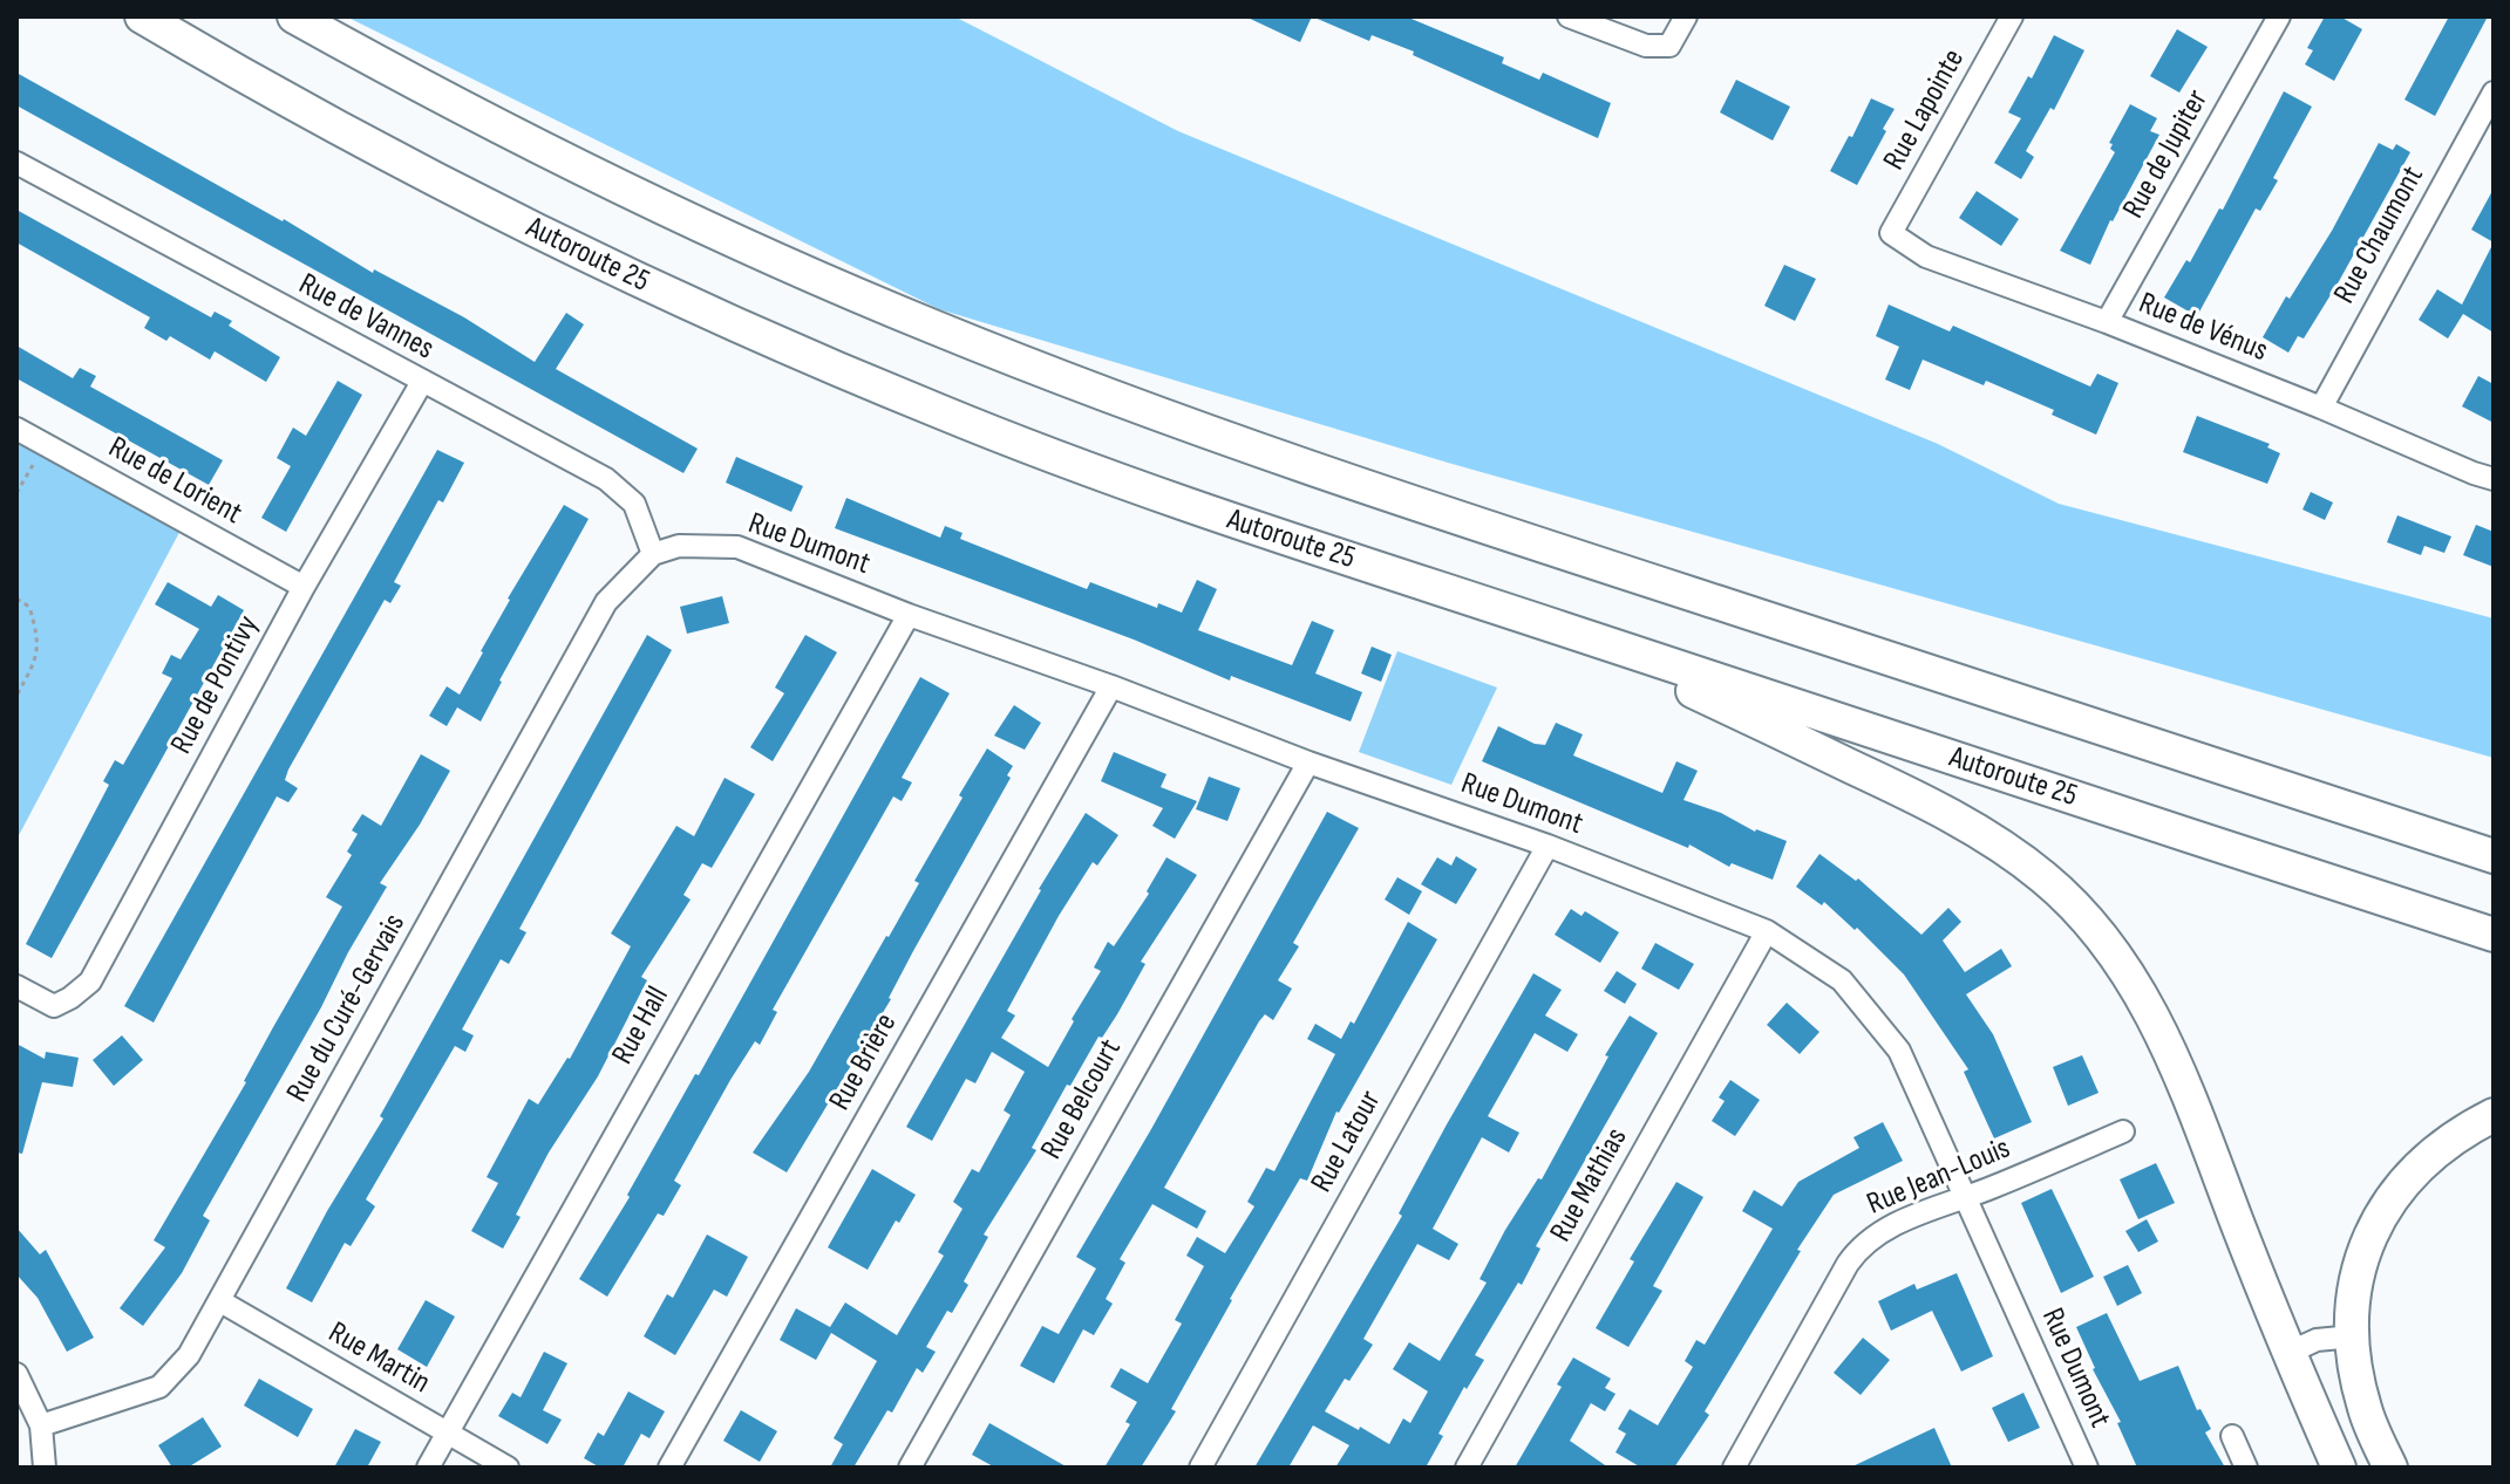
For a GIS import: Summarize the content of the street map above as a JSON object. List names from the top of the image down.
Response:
{
  "streets": {
    "highway": ["Autoroute 25"],
    "street": [
      "Rue Lapointe",
      "Rue de Jupiter",
      "Rue Chaumont",
      "Rue de Vannes",
      "Rue de Vénus",
      "Rue de Lorient",
      "Rue Dumont",
      "Rue de Pontivy",
      "Rue du Curé-Gervais",
      "Rue Hall",
      "Rue Brière",
      "Rue Belcourt",
      "Rue Latour",
      "Rue Jean-Louis",
      "Rue Mathias",
      "Rue Martin"
    ]
  },
  "crossings": [
    ["Rue Lapointe", "Rue de Vénus"],
    ["Rue de Jupiter", "Rue de Vénus"],
    ["Rue Chaumont", "Rue de Vénus"],
    ["Rue de Vannes", "Rue Dumont"],
    ["Rue de Vannes", "Rue de Pontivy"],
    ["Rue de Vannes", "Rue du Curé-Gervais"],
    ["Rue de Lorient", "Rue de Pontivy"],
    ["Rue Dumont", "Rue du Curé-Gervais"],
    ["Rue Dumont", "Rue Hall"],
    ["Rue Dumont", "Rue Brière"],
    ["Rue Dumont", "Rue Belcourt"],
    ["Rue Dumont", "Rue Latour"],
    ["Rue Dumont", "Rue Jean-Louis"],
    ["Rue Dumont", "Rue Mathias"],
    ["Rue du Curé-Gervais", "Rue Martin"],
    ["Rue Hall", "Rue Martin"]
  ]
}
